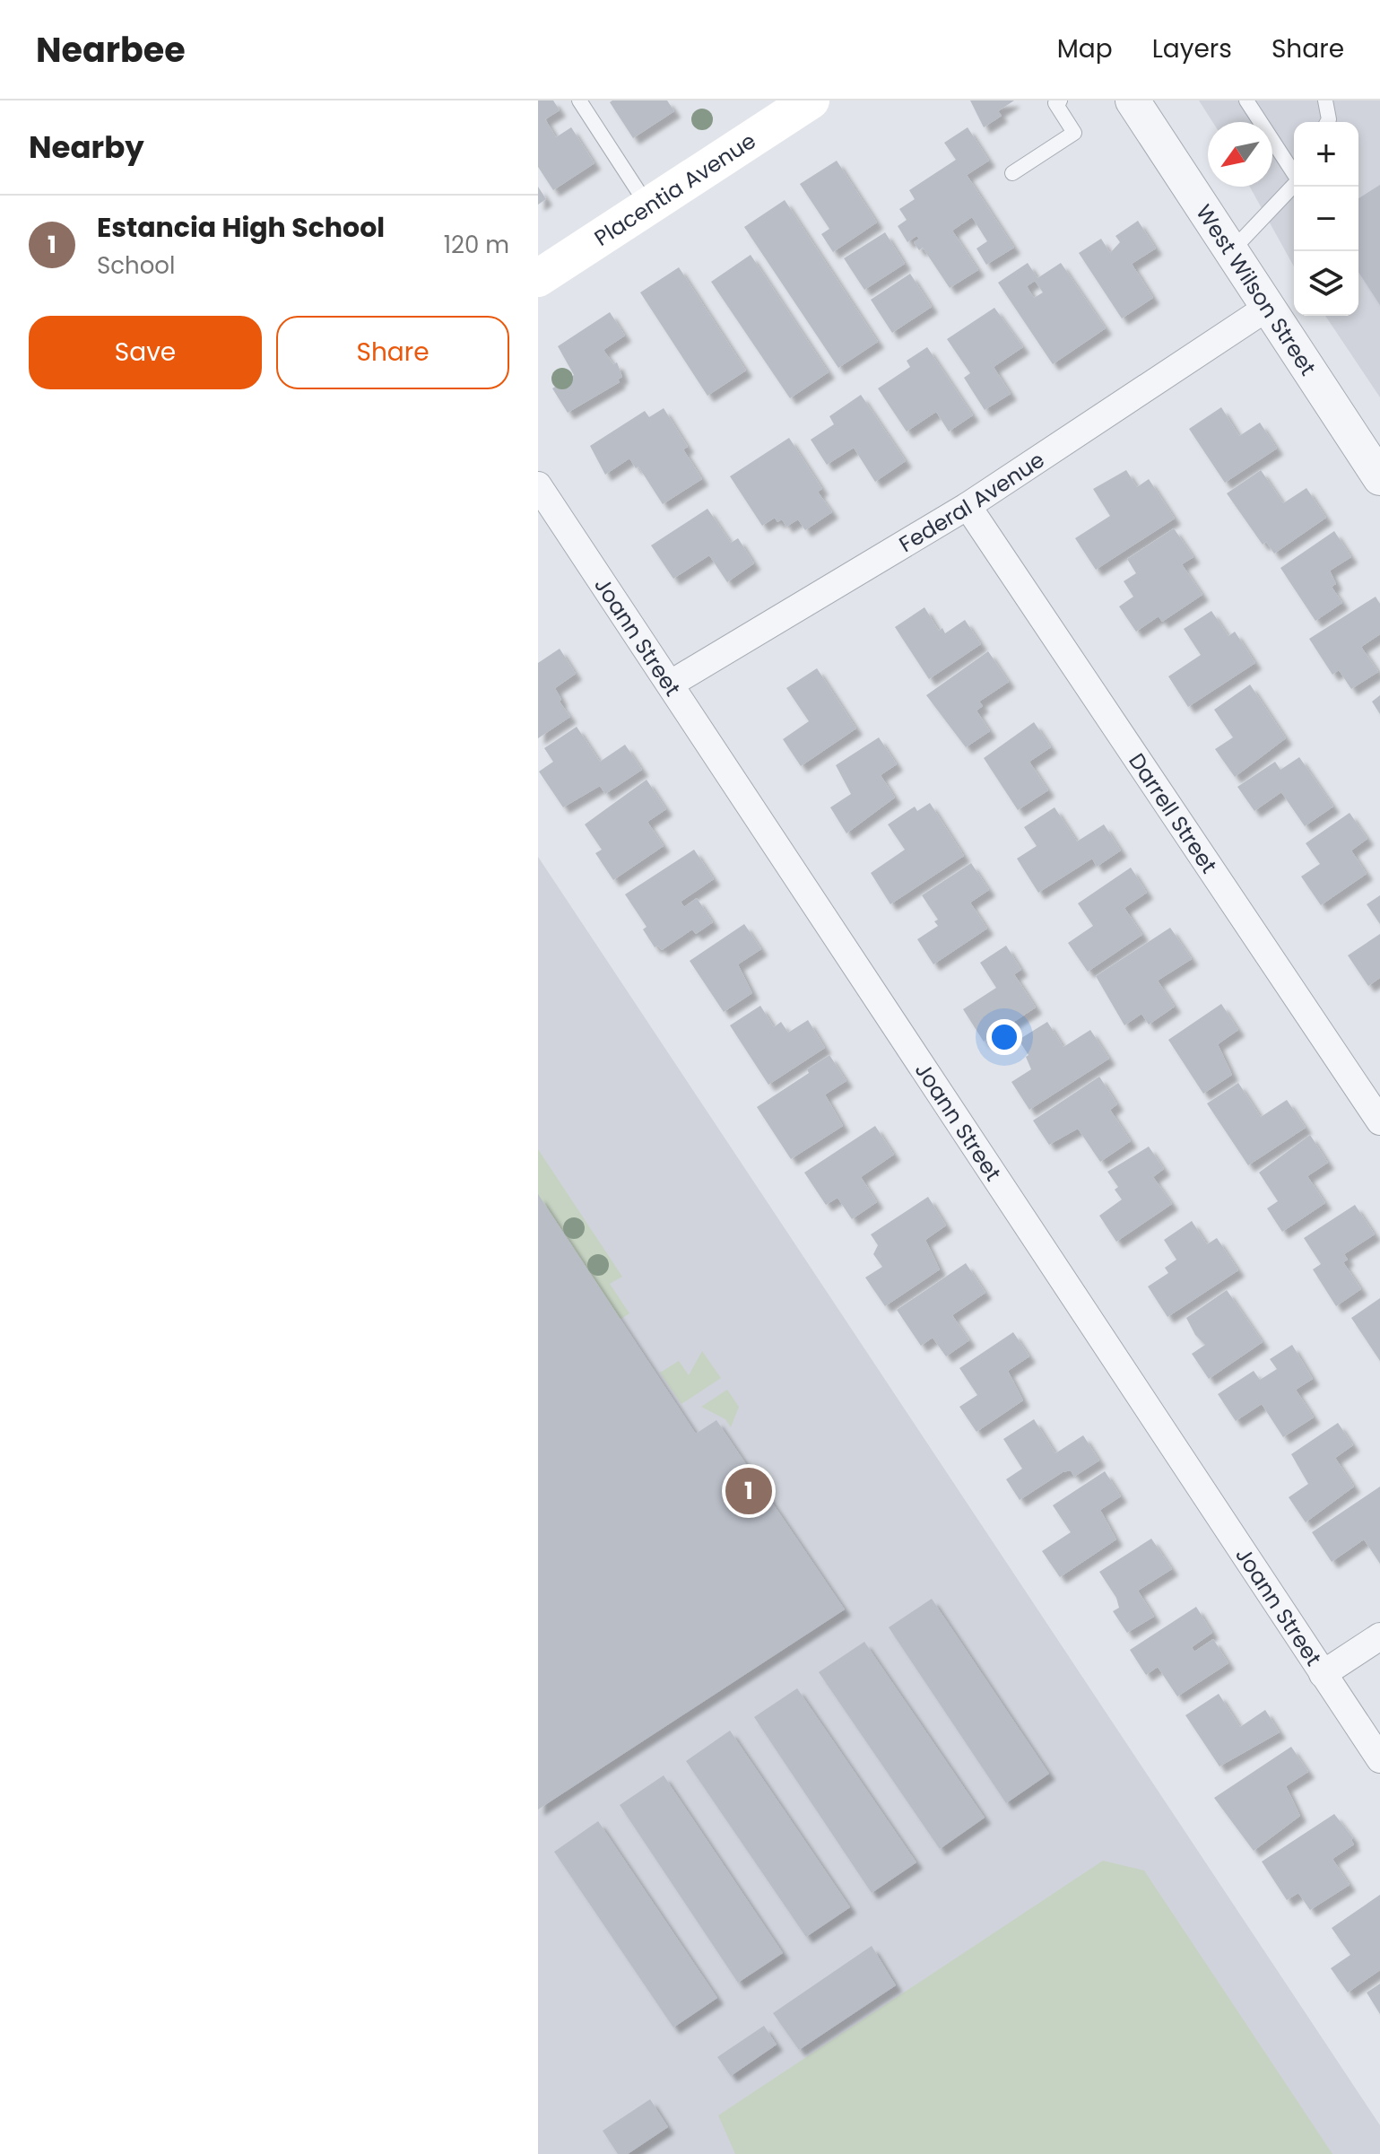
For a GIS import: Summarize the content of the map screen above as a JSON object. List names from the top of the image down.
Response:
{
  "streets": {
    "main road": ["Placentia Avenue"],
    "street": [
      "West Wilson Street",
      "Federal Avenue",
      "Joann Street",
      "Darrell Street"
    ]
  },
  "crossings": [
    ["West Wilson Street", "Federal Avenue"],
    ["Federal Avenue", "Joann Street"],
    ["Federal Avenue", "Darrell Street"]
  ],
  "north": "bottom left",
  "page": {
    "header": "Nearbee",
    "nav": ["Map", "Layers", "Share"],
    "heading": "Nearby",
    "map_buttons": ["+", "−"],
    "list": [
      {
        "mark": "1",
        "name": "Estancia High School",
        "note": "School",
        "value": "120 m"
      }
    ],
    "buttons": ["Save", "Share"],
    "pins": "1"
  }
}
